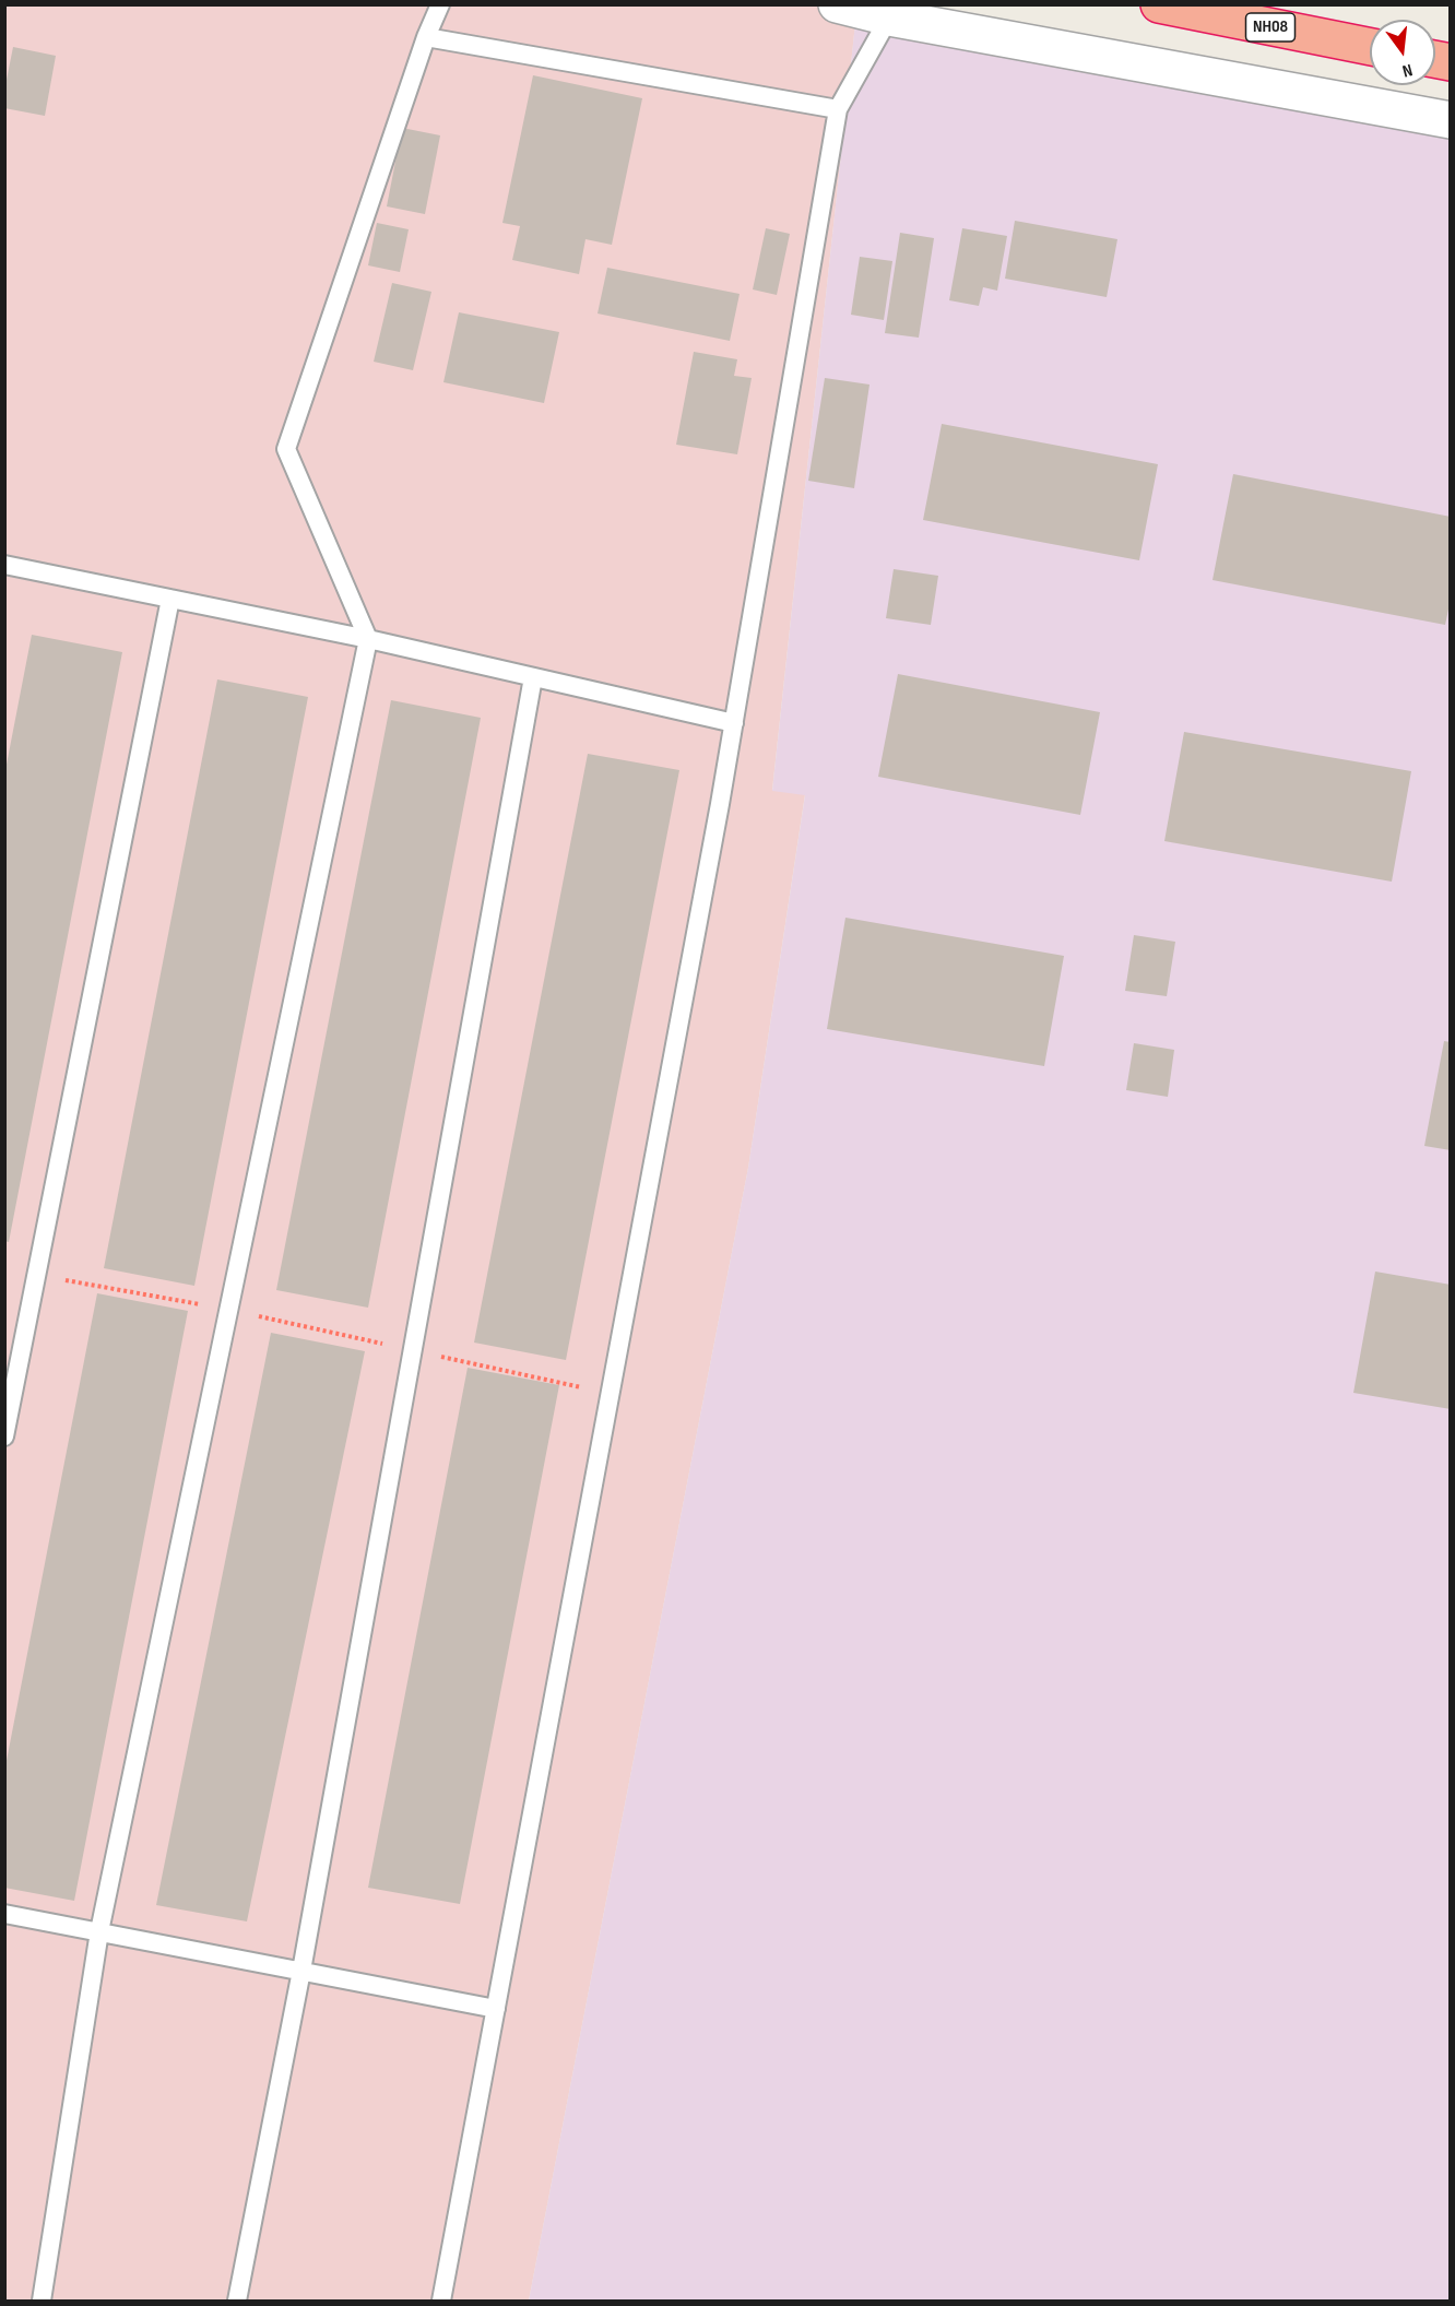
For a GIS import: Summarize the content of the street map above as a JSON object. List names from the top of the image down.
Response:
{
  "streets": {
    "highway": ["NH08"]
  },
  "north": "bottom"
}
